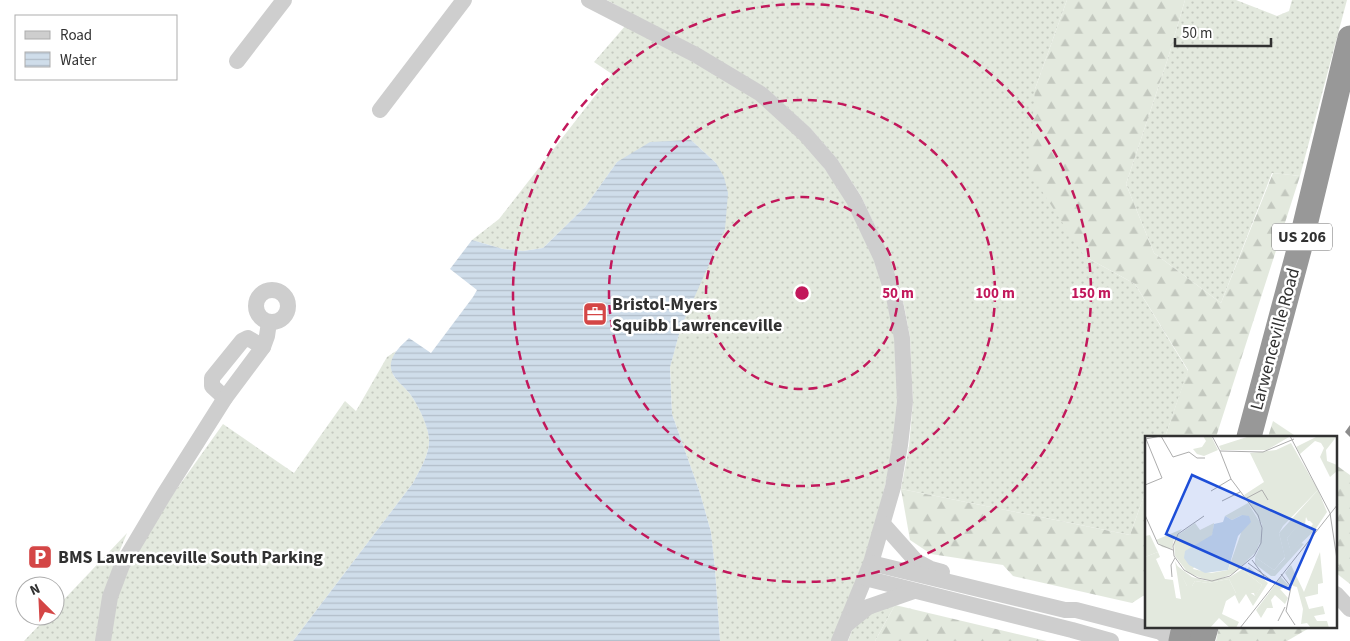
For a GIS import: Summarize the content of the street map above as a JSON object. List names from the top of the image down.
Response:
{
  "streets": {
    "highway": ["US 206", "Larwenceville Road"]
  },
  "places": {
    "office": ["Bristol-Myers Squibb Lawrenceville"],
    "parking": ["BMS Lawrenceville South Parking"]
  },
  "legend": ["Road", "Water"],
  "scale_bar": "50 m",
  "north": "top left",
  "rings": ["50 m", "100 m", "150 m"]
}
